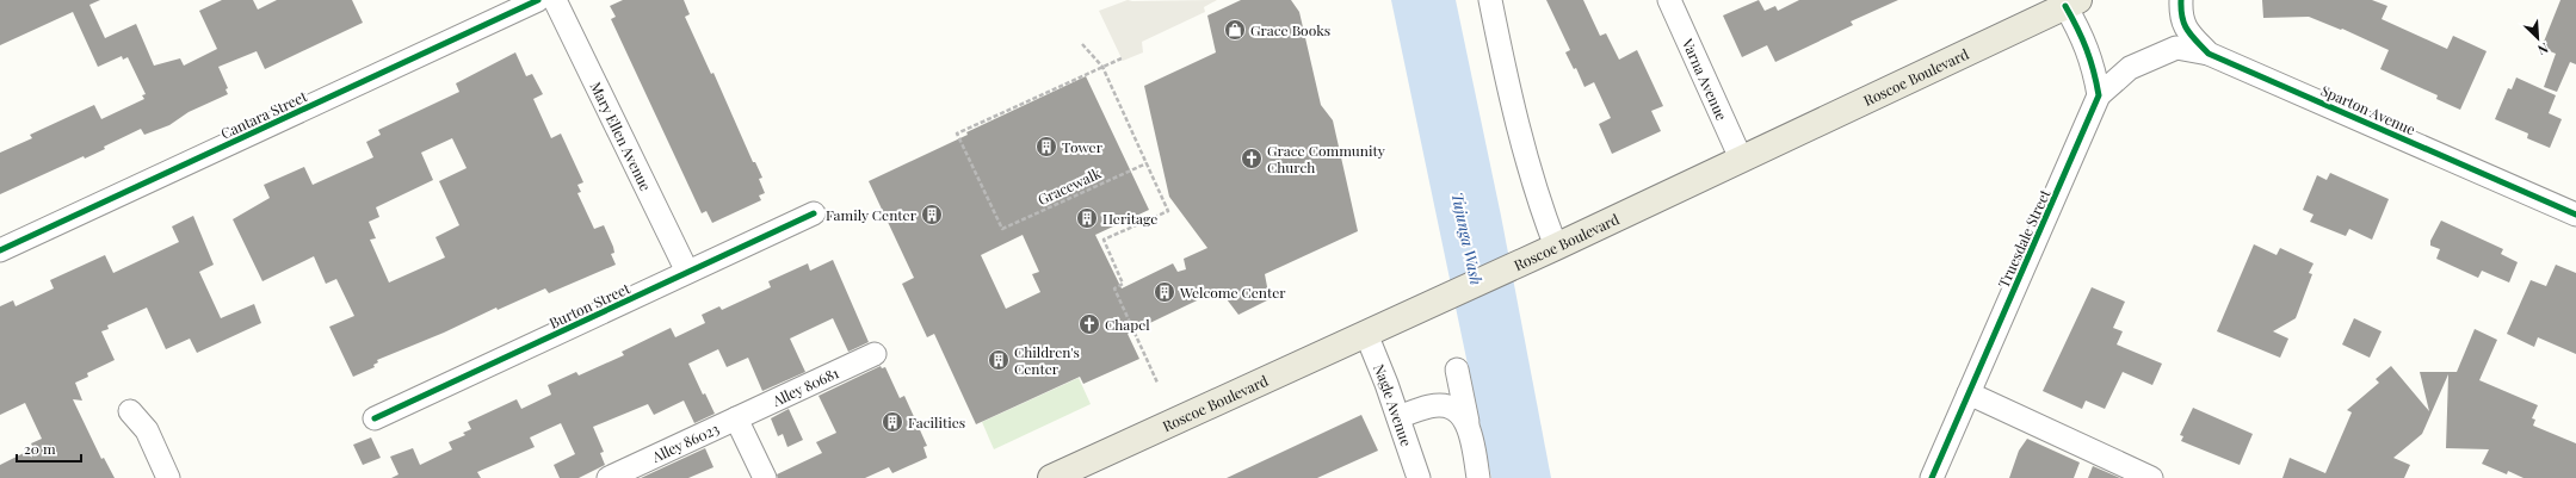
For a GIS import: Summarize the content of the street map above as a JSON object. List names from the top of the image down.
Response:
{
  "streets": {
    "main road": ["Roscoe Boulevard"],
    "street": [
      "Varna Avenue",
      "Sparton Avenue",
      "Cantara Street",
      "Mary Ellen Avenue",
      "Truesdale Street",
      "Burton Street",
      "Alley 80681",
      "Nagle Avenue",
      "Alley 86023"
    ],
    "path": ["Gracewalk"]
  },
  "crossings": [
    ["Roscoe Boulevard", "Varna Avenue"],
    ["Roscoe Boulevard", "Nagle Avenue"],
    ["Mary Ellen Avenue", "Burton Street"],
    ["Alley 80681", "Alley 86023"]
  ],
  "water": ["Tujunga Wash"],
  "places": {
    "shop": ["Grace Books"],
    "building": [
      "Tower",
      "Family Center",
      "Heritage",
      "Welcome Center",
      "Children's Center",
      "Facilities"
    ],
    "church": ["Grace Community Church", "Chapel"]
  },
  "scale_bar": "20 m",
  "north": "bottom right"
}
